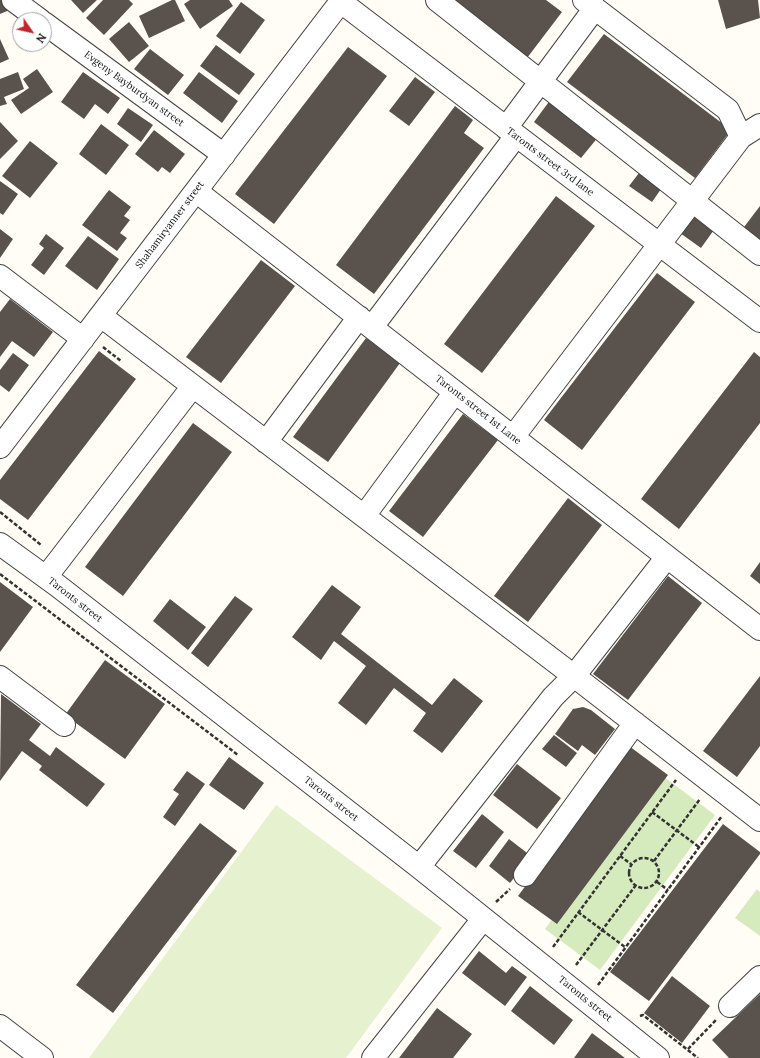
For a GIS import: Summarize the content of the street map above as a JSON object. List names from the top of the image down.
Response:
{
  "streets": {
    "street": [
      "Evgeny Bayburdyan street",
      "Taronts street 3rd lane",
      "Shahamiryanner street",
      "Taronts street 1st Lane",
      "Taronts street"
    ]
  },
  "crossings": [
    ["Evgeny Bayburdyan street", "Shahamiryanner street"],
    ["Taronts street 3rd lane", "Shahamiryanner street"],
    ["Shahamiryanner street", "Taronts street 1st Lane"]
  ],
  "north": "bottom right"
}
